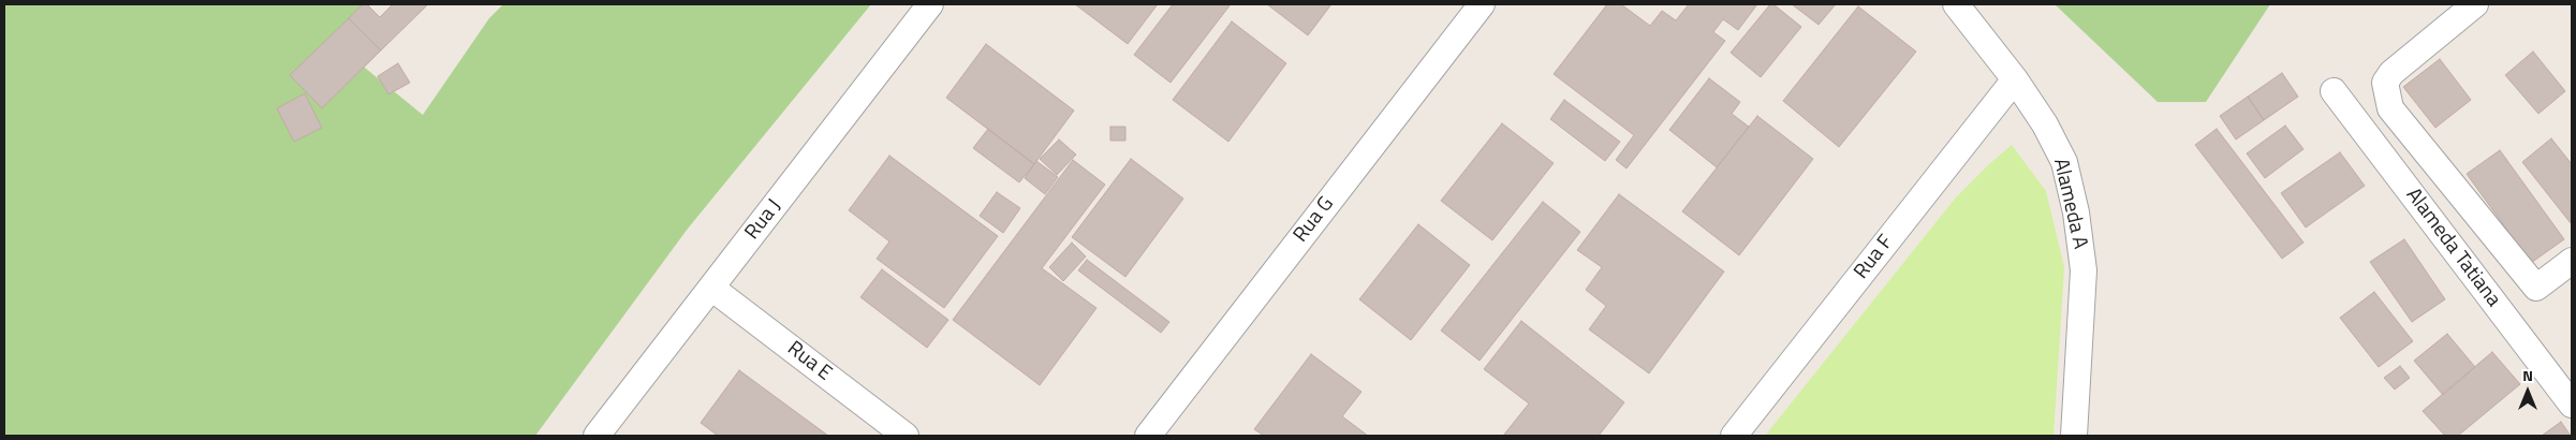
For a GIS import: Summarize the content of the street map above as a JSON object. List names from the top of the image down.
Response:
{
  "streets": {
    "street": [
      "Alameda A",
      "Rua J",
      "Rua G",
      "Alameda Tatiana",
      "Rua F",
      "Rua E"
    ]
  },
  "crossings": [
    ["Alameda A", "Rua F"],
    ["Rua J", "Rua E"]
  ],
  "north": "top"
}
